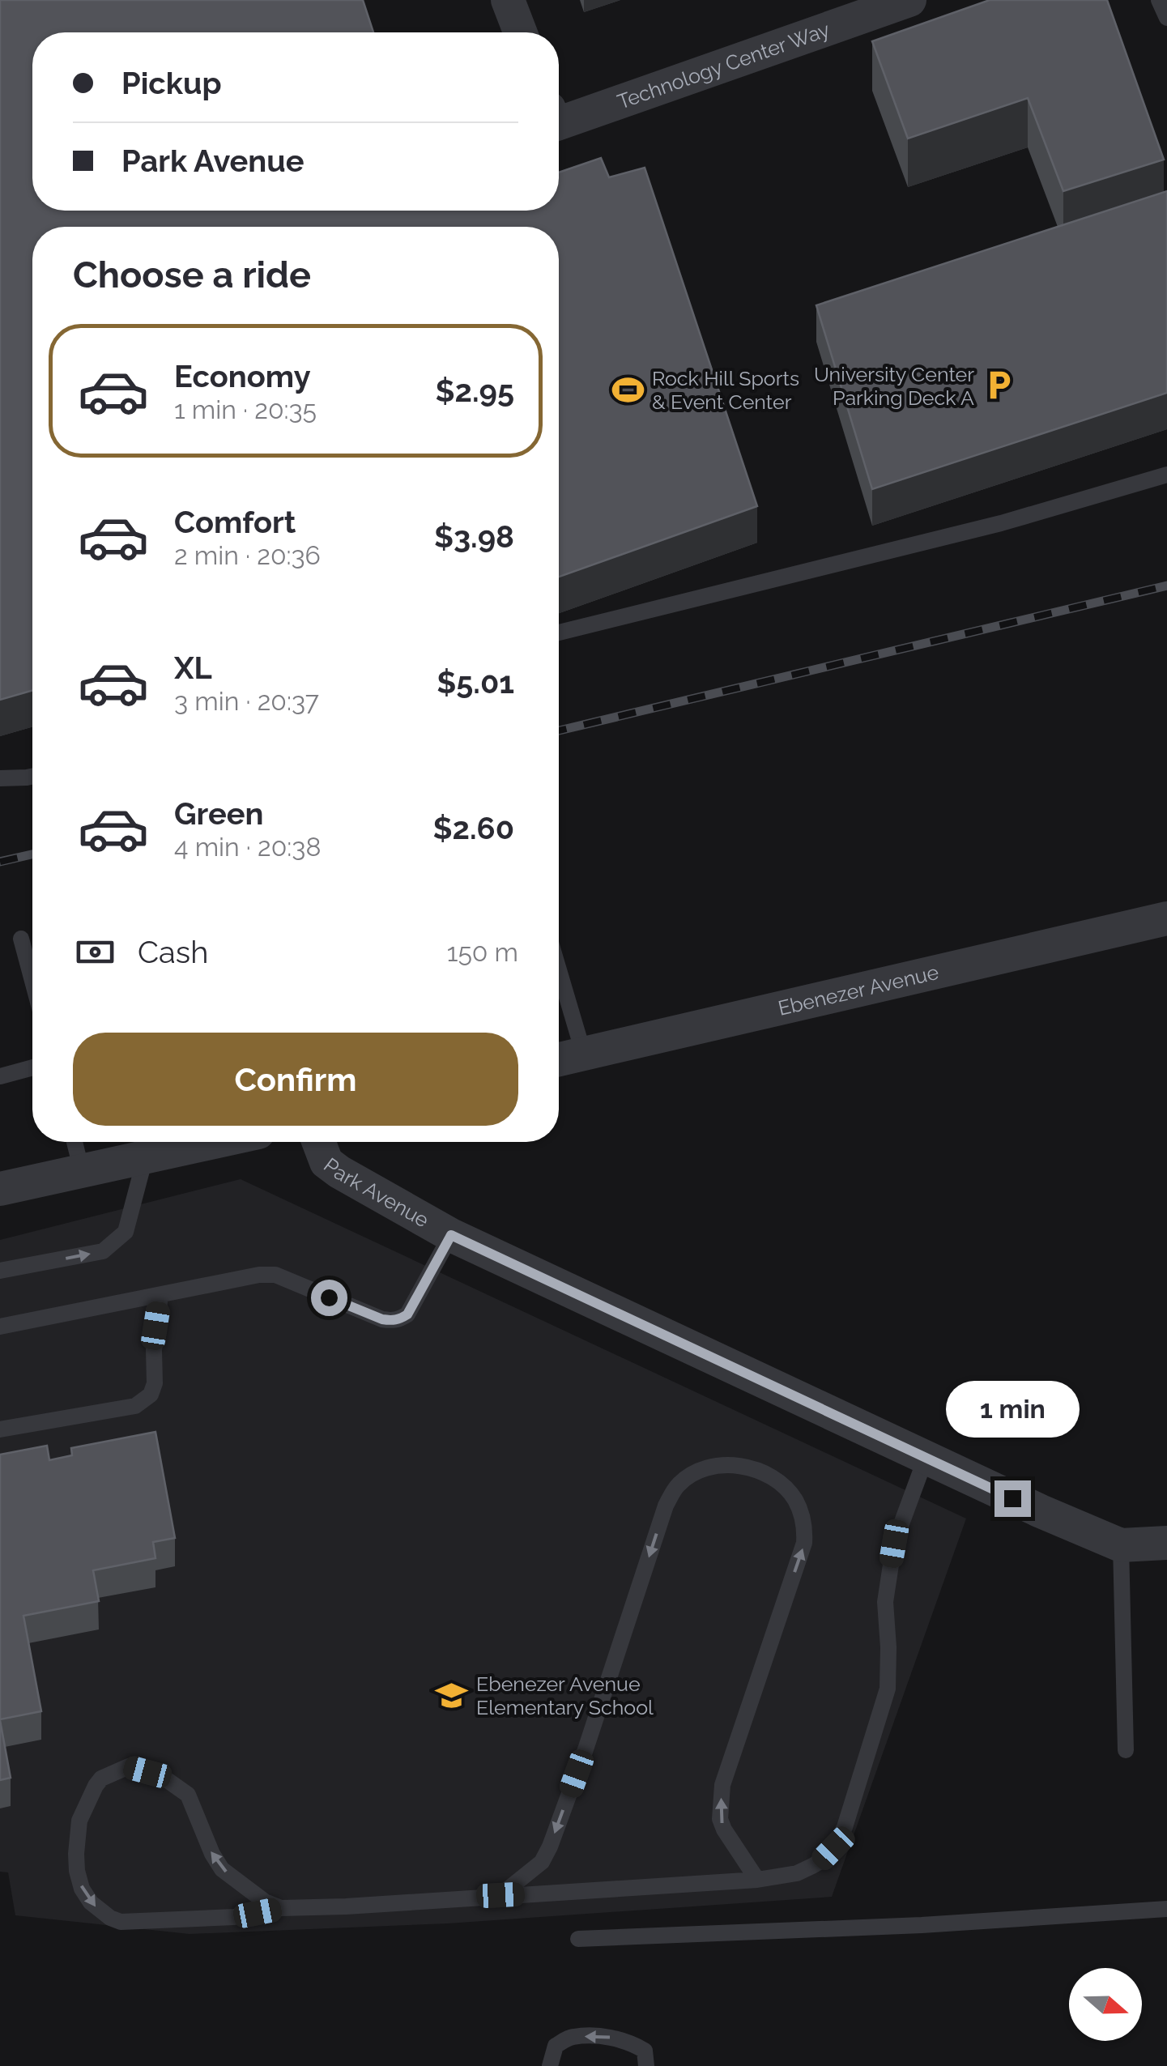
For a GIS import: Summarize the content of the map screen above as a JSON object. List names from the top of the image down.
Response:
{
  "streets": {
    "street": ["Technology Center Way", "Ebenezer Avenue", "Park Avenue"]
  },
  "places": {
    "parking": ["University Center Parking Deck A"],
    "sports": ["Rock Hill Sports & Event Center"],
    "school or university": ["Ebenezer Avenue Elementary School"]
  },
  "north": "right",
  "page": {
    "banner": ["Pickup", "Park Avenue"],
    "heading": "Choose a ride",
    "list": [
      {
        "name": "Economy",
        "note": "1 min · 20:35",
        "value": "$2.95"
      },
      {
        "name": "Comfort",
        "note": "2 min · 20:36",
        "value": "$3.98"
      },
      {
        "name": "XL",
        "note": "3 min · 20:37",
        "value": "$5.01"
      },
      {
        "name": "Green",
        "note": "4 min · 20:38",
        "value": "$2.60"
      }
    ],
    "pay": ["Cash", "150 m"],
    "buttons": "Confirm",
    "bubble": "1 min"
  }
}
